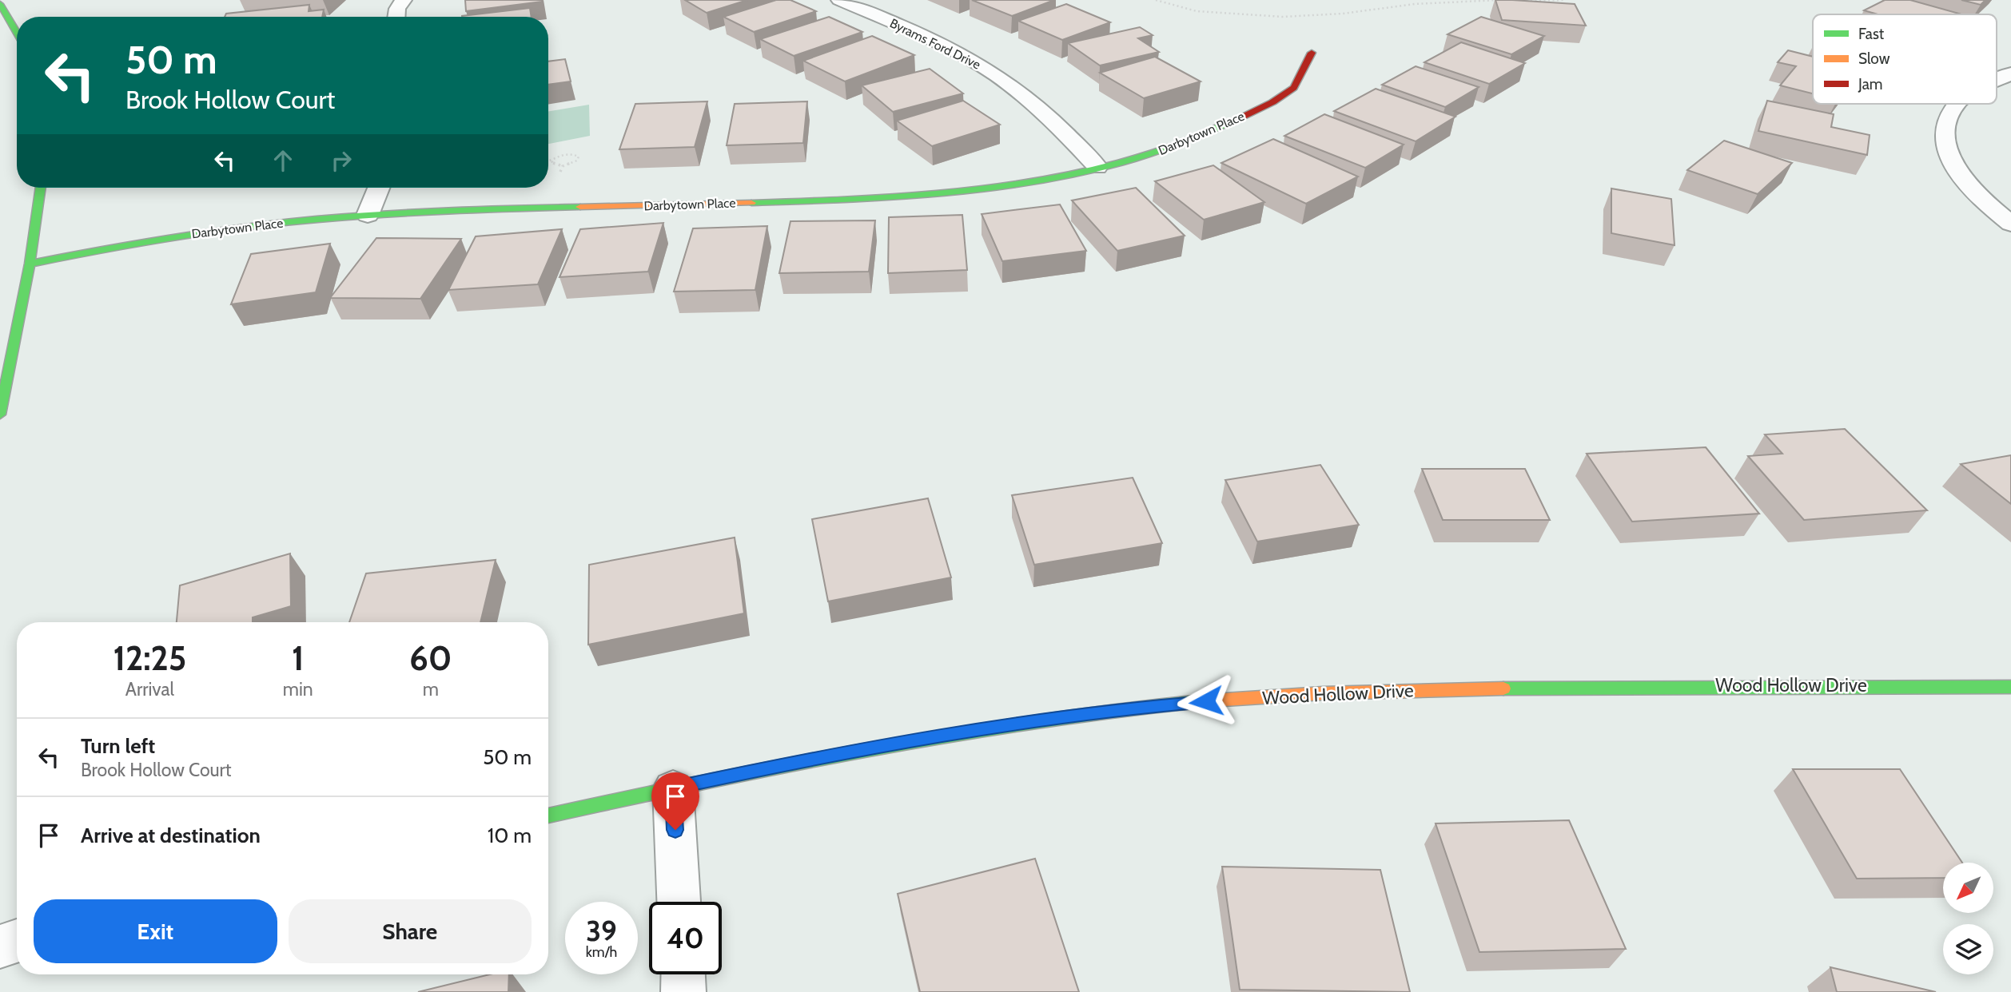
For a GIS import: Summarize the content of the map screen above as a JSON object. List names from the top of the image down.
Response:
{
  "streets": {
    "street": ["Byrams Ford Drive", "Darbytown Place", "Wood Hollow Drive"]
  },
  "crossings": [
    ["Byrams Ford Drive", "Darbytown Place"]
  ],
  "legend": ["Fast", "Slow", "Jam"],
  "north": "bottom left",
  "page": {
    "turn": ["50 m", "Brook Hollow Court"],
    "eta": [
      "12:25",
      "Arrival",
      "1",
      "min",
      "60",
      "m"
    ],
    "list": [
      {
        "name": "Turn left",
        "note": "Brook Hollow Court",
        "value": "50 m"
      },
      {
        "name": "Arrive at destination",
        "value": "10 m"
      }
    ],
    "buttons": ["Exit", "Share"],
    "speed": "39 km/h",
    "limit": "40"
  }
}
